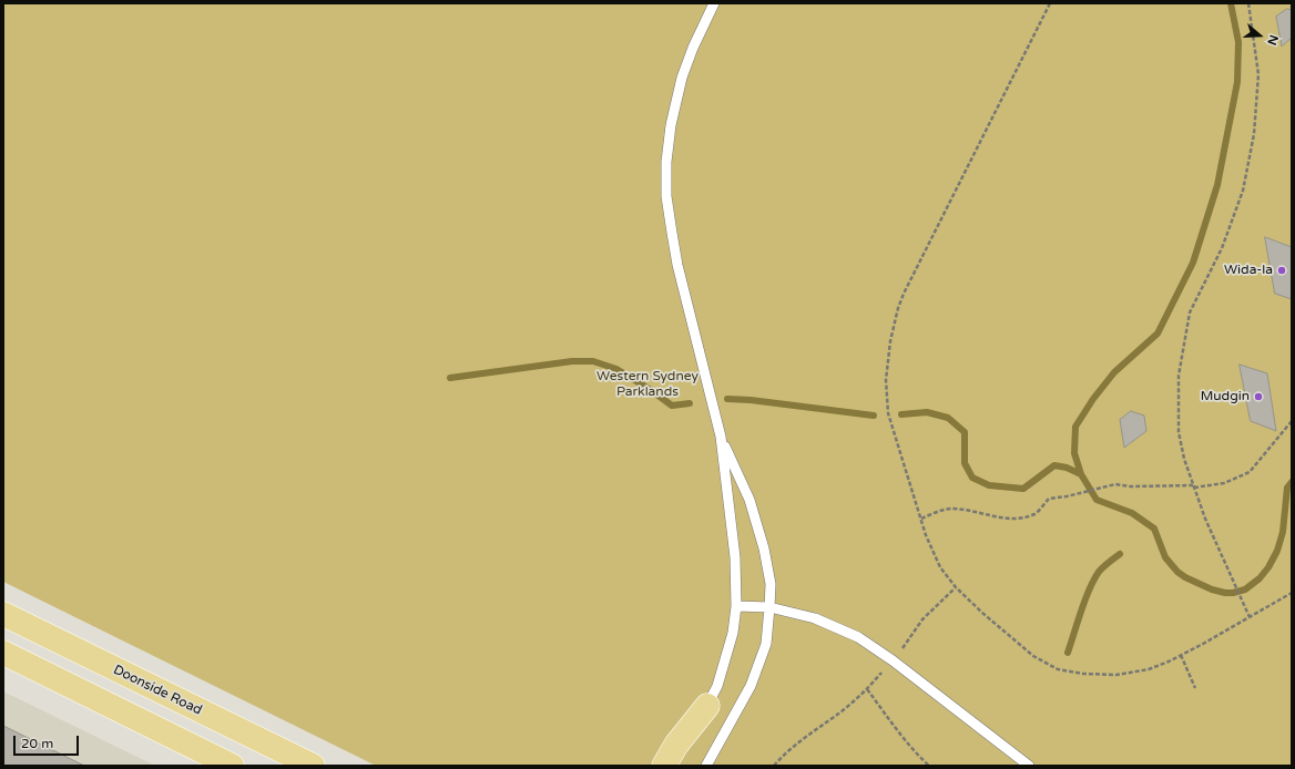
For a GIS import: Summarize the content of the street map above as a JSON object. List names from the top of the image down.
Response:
{
  "streets": {
    "main road": ["Doonside Road"]
  },
  "parks": ["Western Sydney Parklands"],
  "places": ["Wida-la", "Mudgin"],
  "scale_bar": "20 m",
  "north": "right"
}
